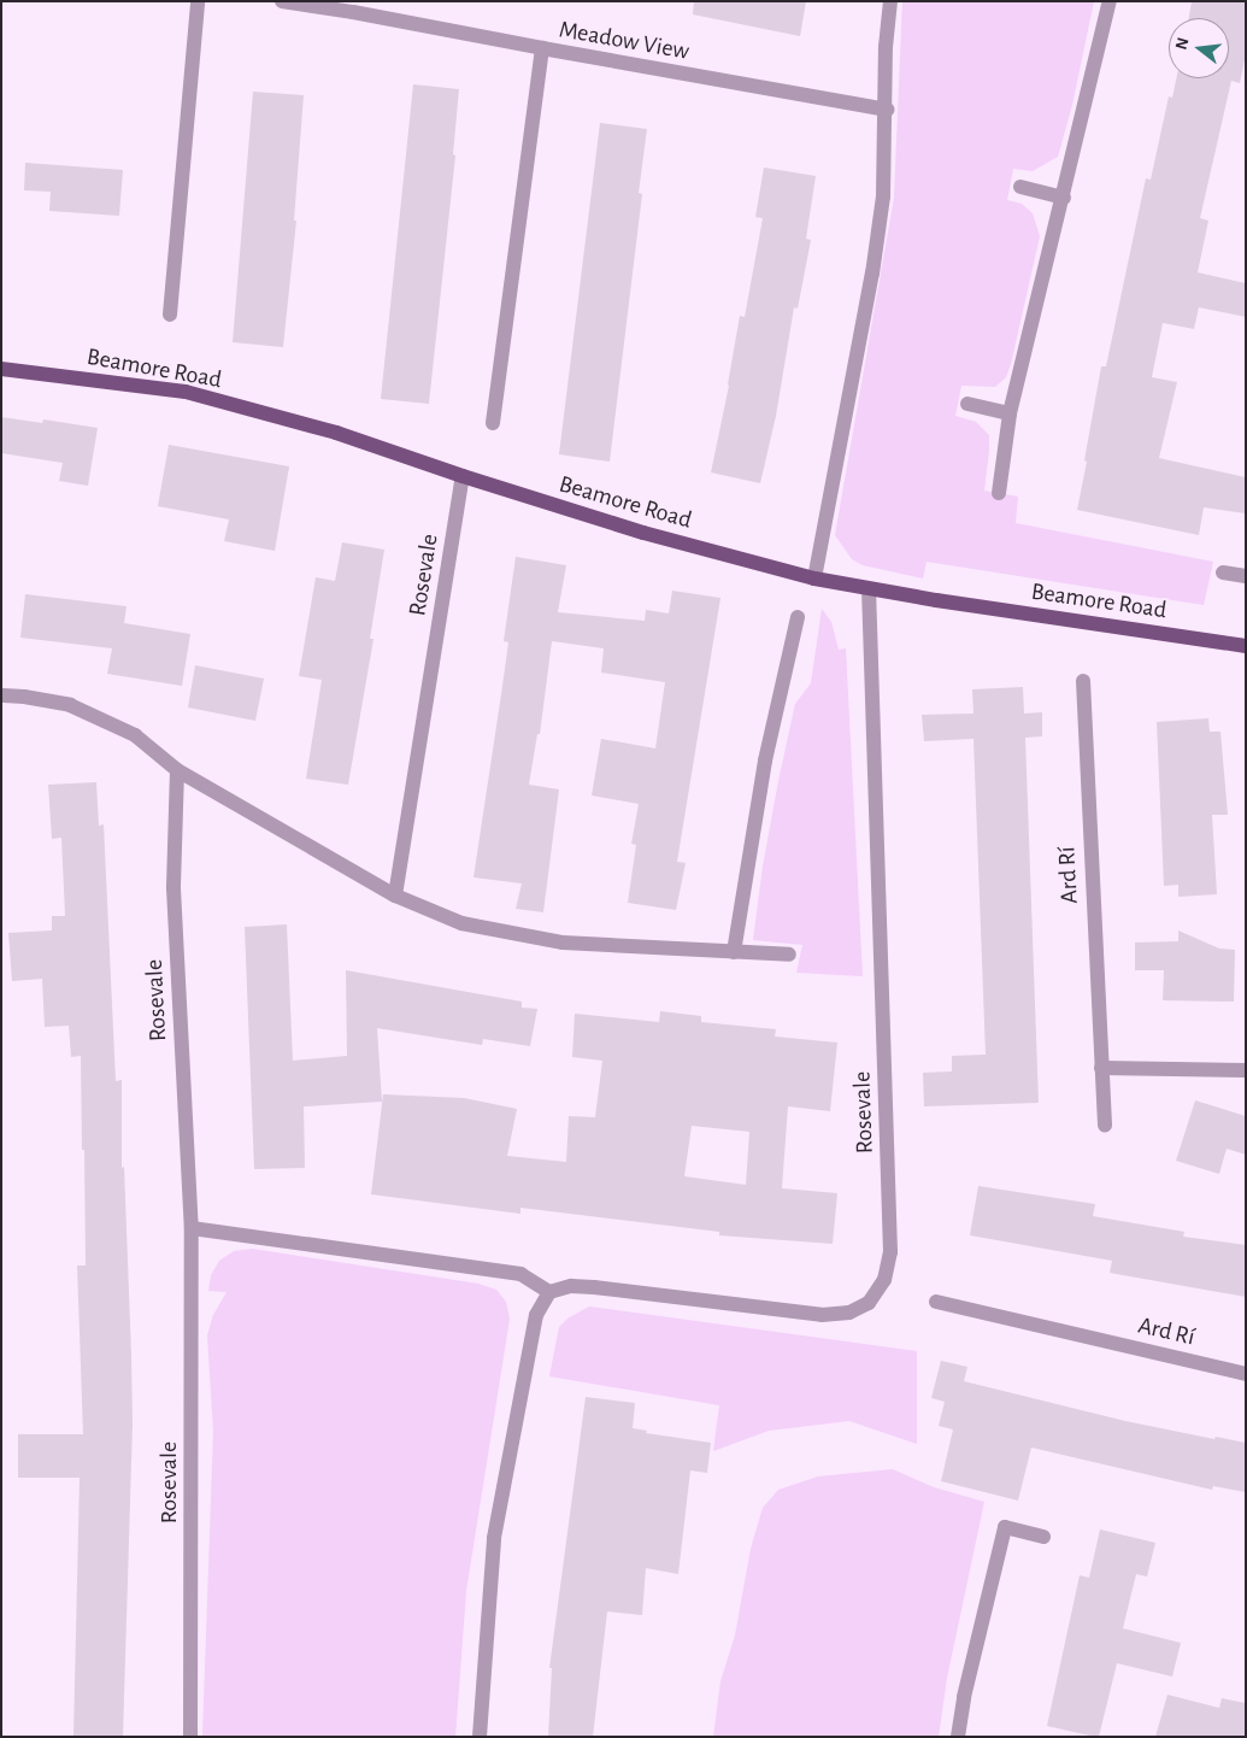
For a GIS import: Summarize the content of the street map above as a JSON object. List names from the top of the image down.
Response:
{
  "streets": {
    "main road": ["Beamore Road"],
    "street": ["Meadow View", "Rosevale", "Ard Rí"]
  },
  "crossings": [
    ["Beamore Road", "Rosevale"]
  ],
  "north": "left"
}
